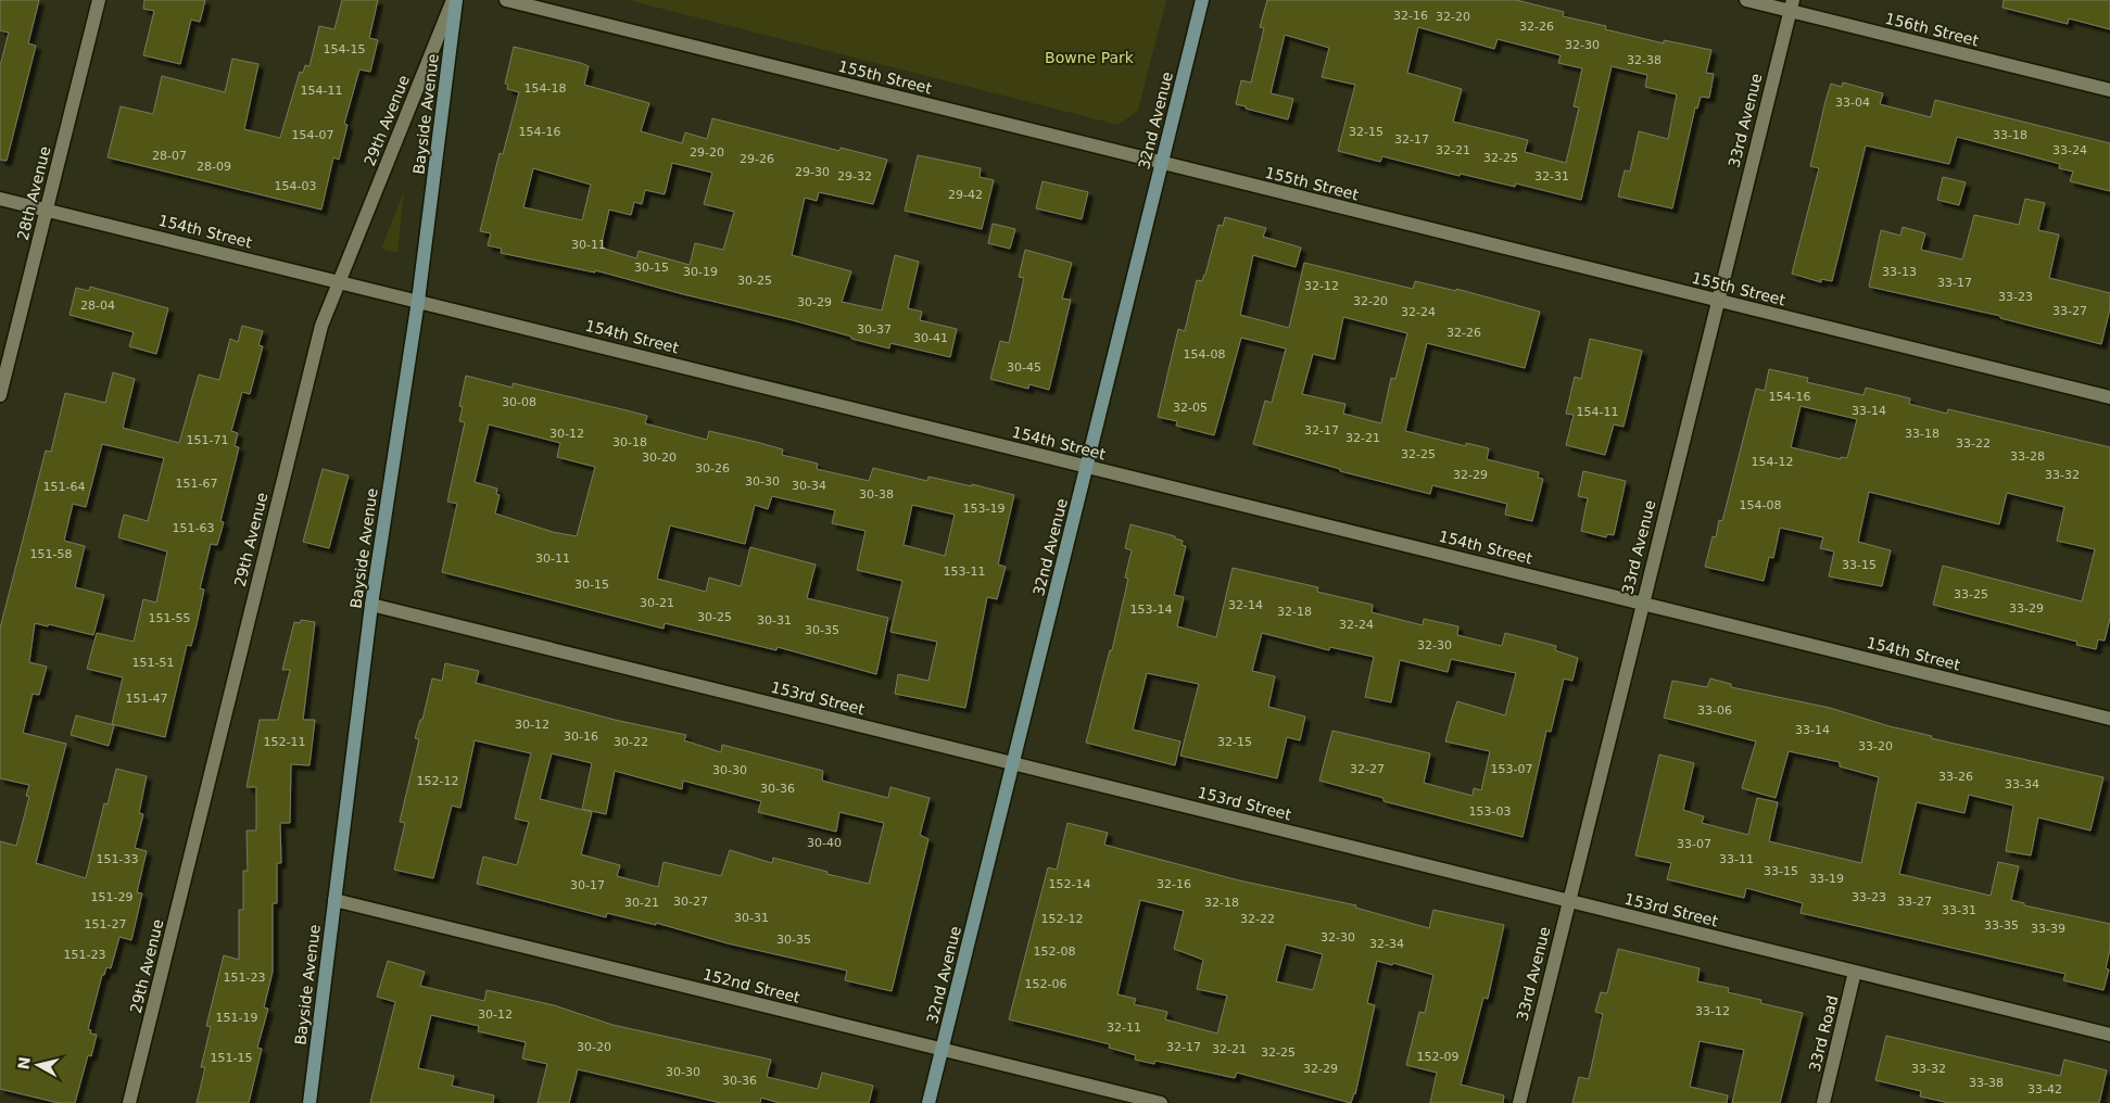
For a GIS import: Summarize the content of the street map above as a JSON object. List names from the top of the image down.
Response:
{
  "streets": {
    "street": [
      "156th Street",
      "155th Street",
      "Bayside Avenue",
      "29th Avenue",
      "32nd Avenue",
      "33rd Avenue",
      "28th Avenue",
      "154th Street",
      "153rd Street",
      "152nd Street",
      "33rd Road"
    ]
  },
  "crossings": [
    ["156th Street", "33rd Avenue"],
    ["155th Street", "32nd Avenue"],
    ["155th Street", "33rd Avenue"],
    ["Bayside Avenue", "29th Avenue"],
    ["Bayside Avenue", "154th Street"],
    ["Bayside Avenue", "153rd Street"],
    ["Bayside Avenue", "152nd Street"],
    ["29th Avenue", "154th Street"],
    ["32nd Avenue", "154th Street"],
    ["32nd Avenue", "153rd Street"],
    ["32nd Avenue", "152nd Street"],
    ["33rd Avenue", "154th Street"],
    ["33rd Avenue", "153rd Street"],
    ["28th Avenue", "154th Street"],
    ["153rd Street", "33rd Road"]
  ],
  "parks": ["Bowne Park"],
  "house_numbers": [
    "32-16",
    "32-20",
    "32-26",
    "32-30",
    "154-15",
    "32-38",
    "154-18",
    "154-11",
    "33-04",
    "154-16",
    "32-15",
    "154-07",
    "33-18",
    "32-17",
    "32-21",
    "33-24",
    "29-20",
    "28-07",
    "32-25",
    "29-26",
    "28-09",
    "29-30",
    "29-32",
    "32-31",
    "154-03",
    "29-42",
    "30-11",
    "30-15",
    "30-19",
    "33-13",
    "30-25",
    "33-17",
    "32-12",
    "33-23",
    "32-20",
    "30-29",
    "28-04",
    "33-27",
    "32-24",
    "30-37",
    "32-26",
    "30-41",
    "154-08",
    "30-45",
    "154-16",
    "30-08",
    "32-05",
    "33-14",
    "154-11",
    "32-17",
    "30-12",
    "33-18",
    "32-21",
    "151-71",
    "30-18",
    "33-22",
    "32-25",
    "33-28",
    "30-20",
    "154-12",
    "30-26",
    "32-29",
    "33-32",
    "30-30",
    "151-67",
    "30-34",
    "151-64",
    "30-38",
    "154-08",
    "153-19",
    "151-63",
    "151-58",
    "30-11",
    "33-15",
    "153-11",
    "30-15",
    "33-25",
    "30-21",
    "32-14",
    "33-29",
    "153-14",
    "32-18",
    "30-25",
    "151-55",
    "30-31",
    "32-24",
    "30-35",
    "32-30",
    "151-51",
    "151-47",
    "33-06",
    "30-12",
    "33-14",
    "30-16",
    "152-11",
    "30-22",
    "32-15",
    "33-20",
    "32-27",
    "153-07",
    "30-30",
    "33-26",
    "152-12",
    "33-34",
    "30-36",
    "153-03",
    "30-40",
    "33-07",
    "151-33",
    "33-11",
    "33-15",
    "33-19",
    "152-14",
    "32-16",
    "30-17",
    "151-29",
    "33-23",
    "30-27",
    "33-27",
    "30-21",
    "32-18",
    "33-31",
    "30-31",
    "152-12",
    "32-22",
    "151-27",
    "33-35",
    "33-39",
    "32-30",
    "30-35",
    "32-34",
    "152-08",
    "151-23",
    "151-23",
    "152-06",
    "33-12",
    "30-12",
    "151-19",
    "32-11",
    "30-20",
    "32-17",
    "32-21",
    "32-25",
    "152-09",
    "151-15",
    "32-29",
    "33-32",
    "30-30",
    "30-36",
    "33-38",
    "33-42"
  ],
  "north": "left"
}
